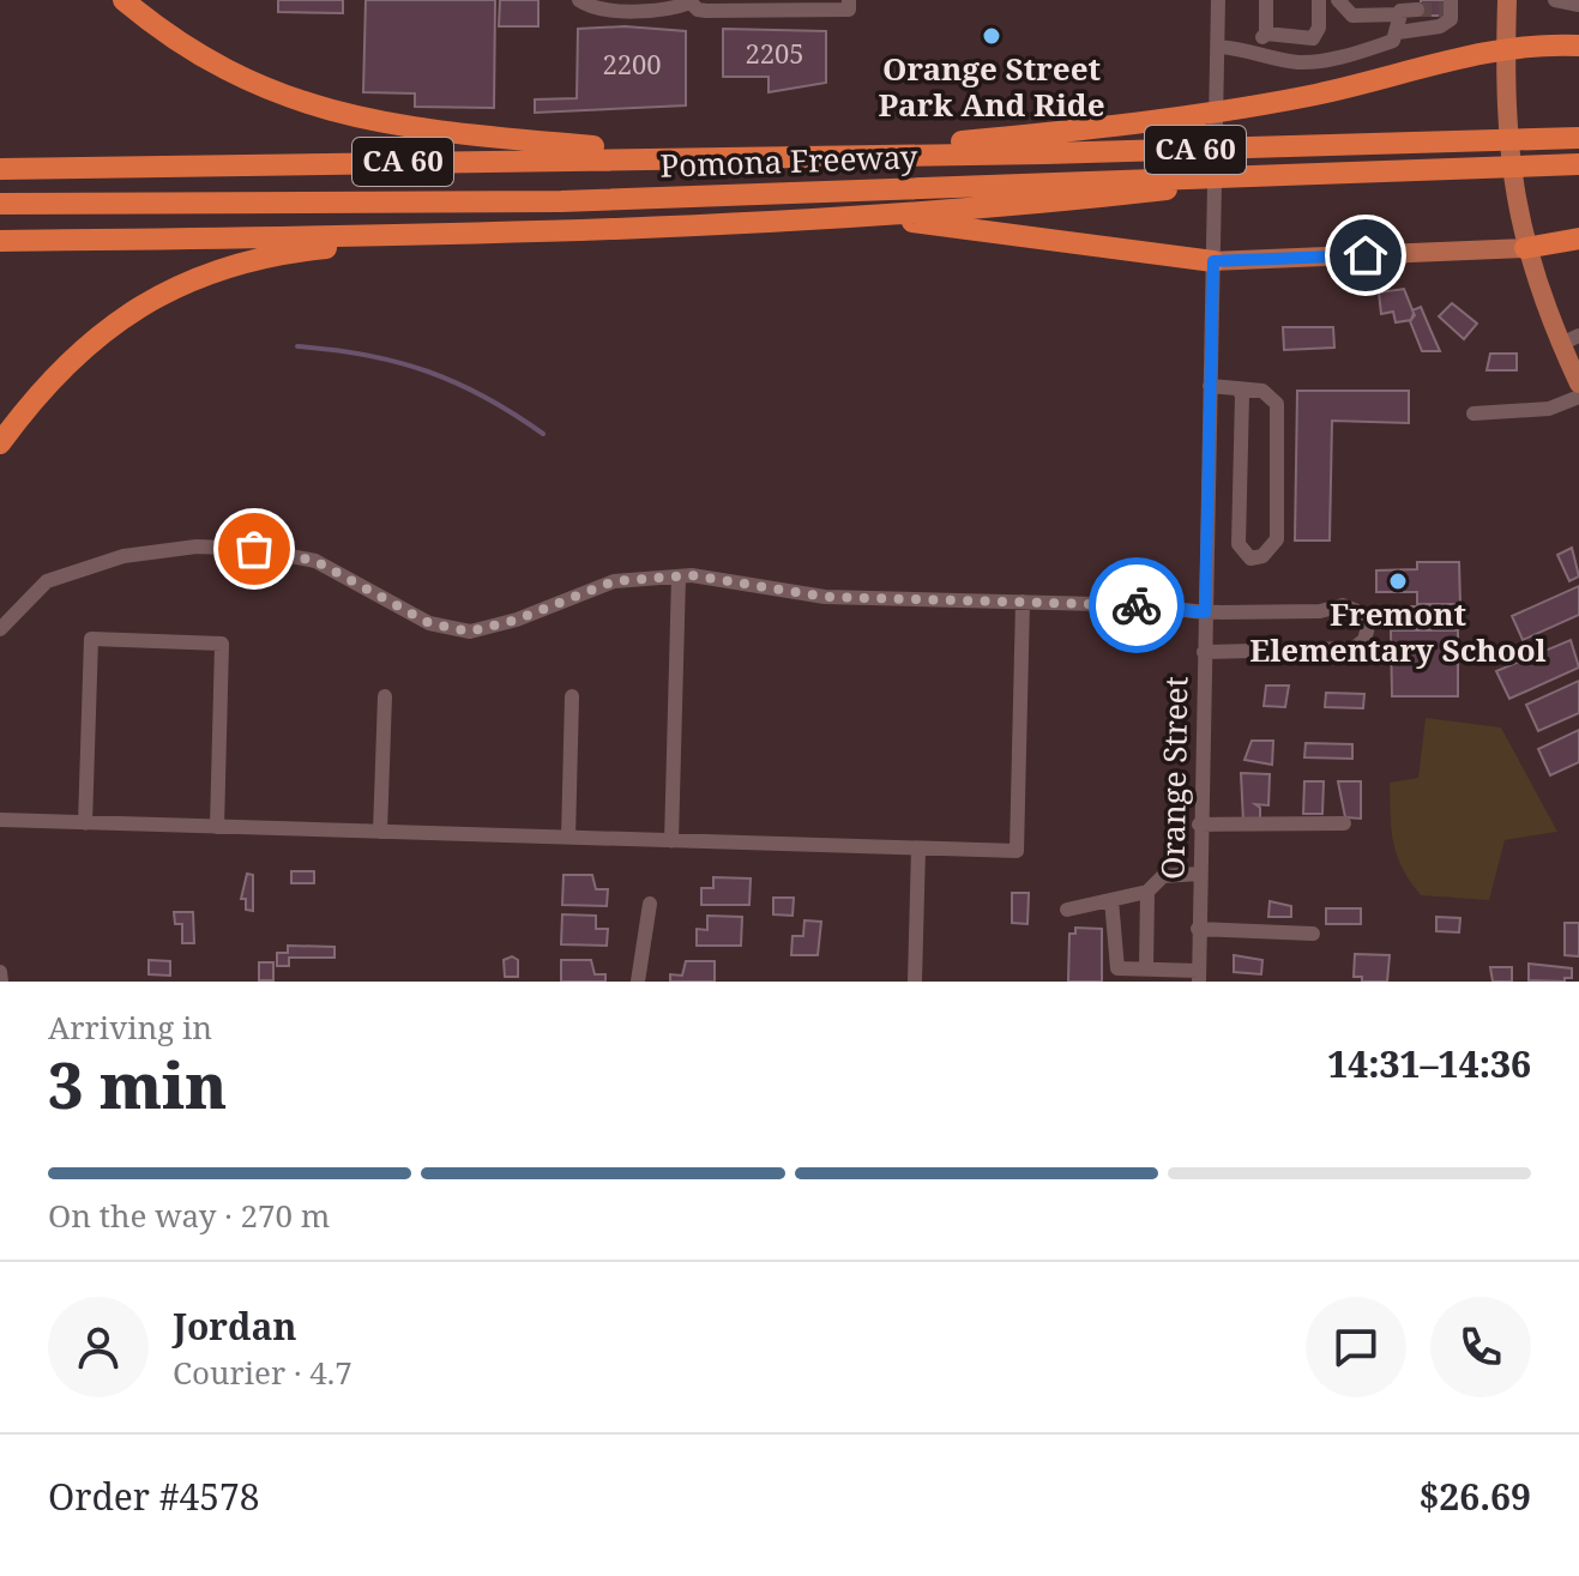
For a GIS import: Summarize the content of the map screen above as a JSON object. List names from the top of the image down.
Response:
{
  "streets": {
    "highway": ["CA 60", "Pomona Freeway"],
    "street": ["Orange Street"]
  },
  "places": ["Orange Street Park And Ride", "Fremont Elementary School"],
  "house_numbers": ["2205", "2200"],
  "page": {
    "heading": ["3 min", "Arriving in", "14:31–14:36"],
    "panel": [
      "Jordan",
      "Courier · 4.7",
      "Order #4578",
      "$26.69"
    ],
    "bar": "On the way · 270 m"
  }
}
